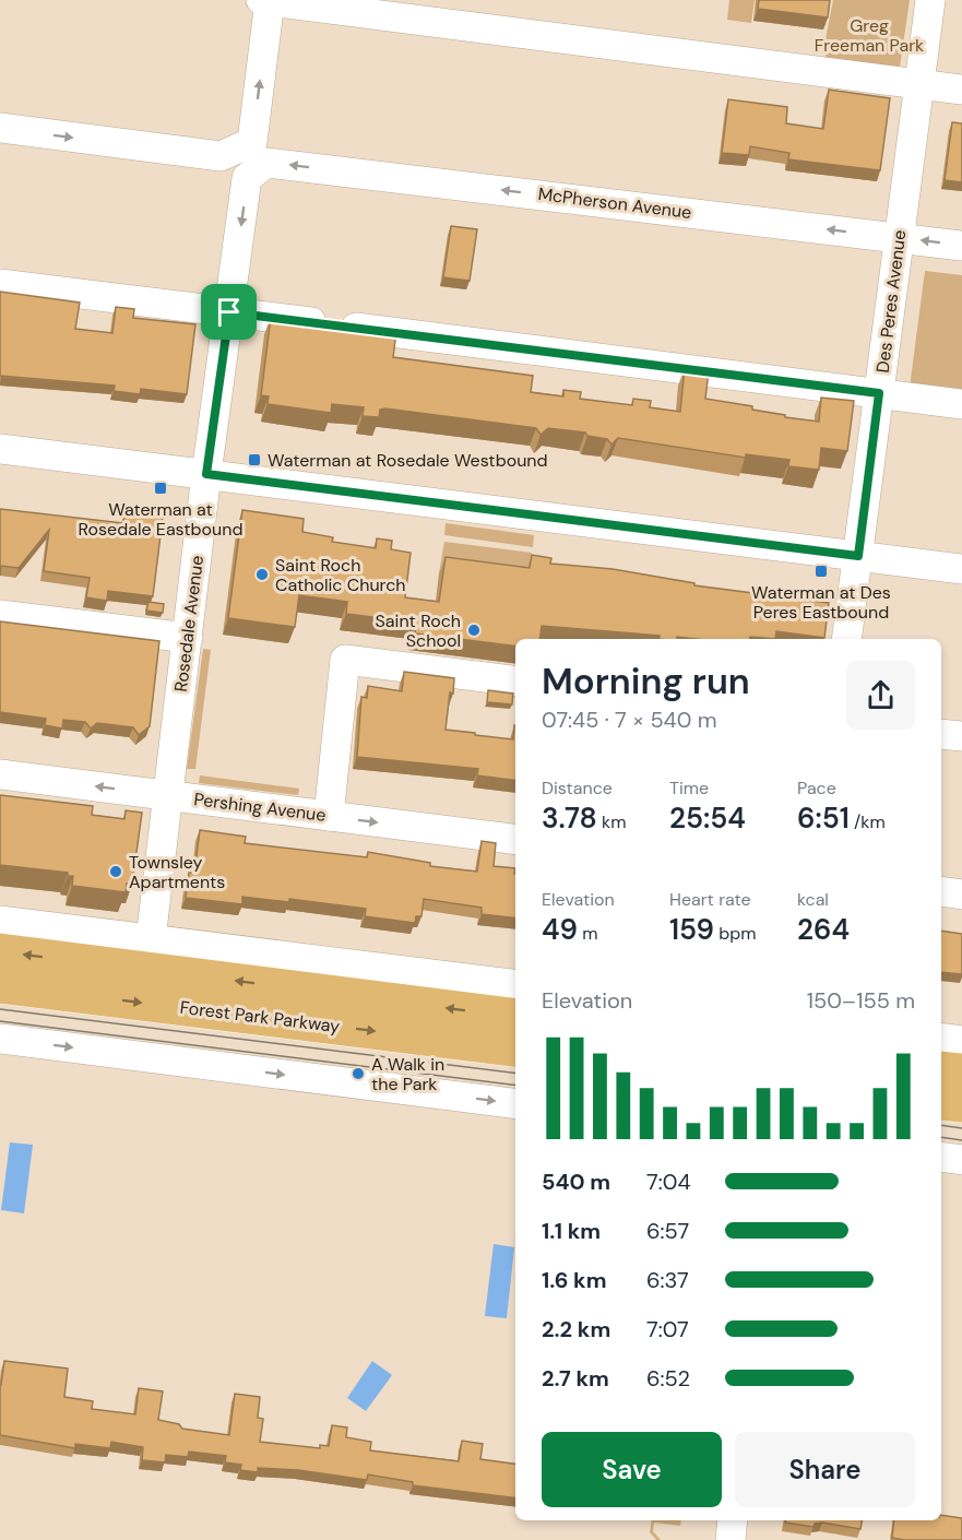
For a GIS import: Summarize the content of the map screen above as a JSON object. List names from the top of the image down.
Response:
{
  "streets": {
    "main road": ["Forest Park Parkway"],
    "street": [
      "McPherson Avenue",
      "Des Peres Avenue",
      "Rosedale Avenue",
      "Pershing Avenue"
    ]
  },
  "crossings": [
    ["McPherson Avenue", "Des Peres Avenue"],
    ["McPherson Avenue", "Rosedale Avenue"],
    ["Rosedale Avenue", "Pershing Avenue"]
  ],
  "parks": ["Greg Freeman Park"],
  "places": {
    "transit": ["Waterman at Rosedale Westbound", "Waterman at Rosedale Eastbound", "Waterman at Des Peres Eastbound"],
    "other": [
      "Saint Roch Catholic Church",
      "Saint Roch School",
      "Townsley Apartments",
      "A Walk in the Park"
    ]
  },
  "page": {
    "heading": ["Morning run", "07:45 · 7 × 540 m"],
    "stats": [
      ["Distance", "3.78 km"],
      ["Time", "25:54"],
      ["Pace", "6:51 /km"],
      ["Elevation", "49 m"],
      ["Heart rate", "159 bpm"],
      ["kcal", "264"]
    ],
    "chart": ["Elevation", "150–155 m"],
    "list": [
      {
        "name": "540 m",
        "note": "7:04"
      },
      {
        "name": "1.1 km",
        "note": "6:57"
      },
      {
        "name": "1.6 km",
        "note": "6:37"
      },
      {
        "name": "2.2 km",
        "note": "7:07"
      },
      {
        "name": "2.7 km",
        "note": "6:52"
      }
    ],
    "buttons": ["Save", "Share"]
  }
}
